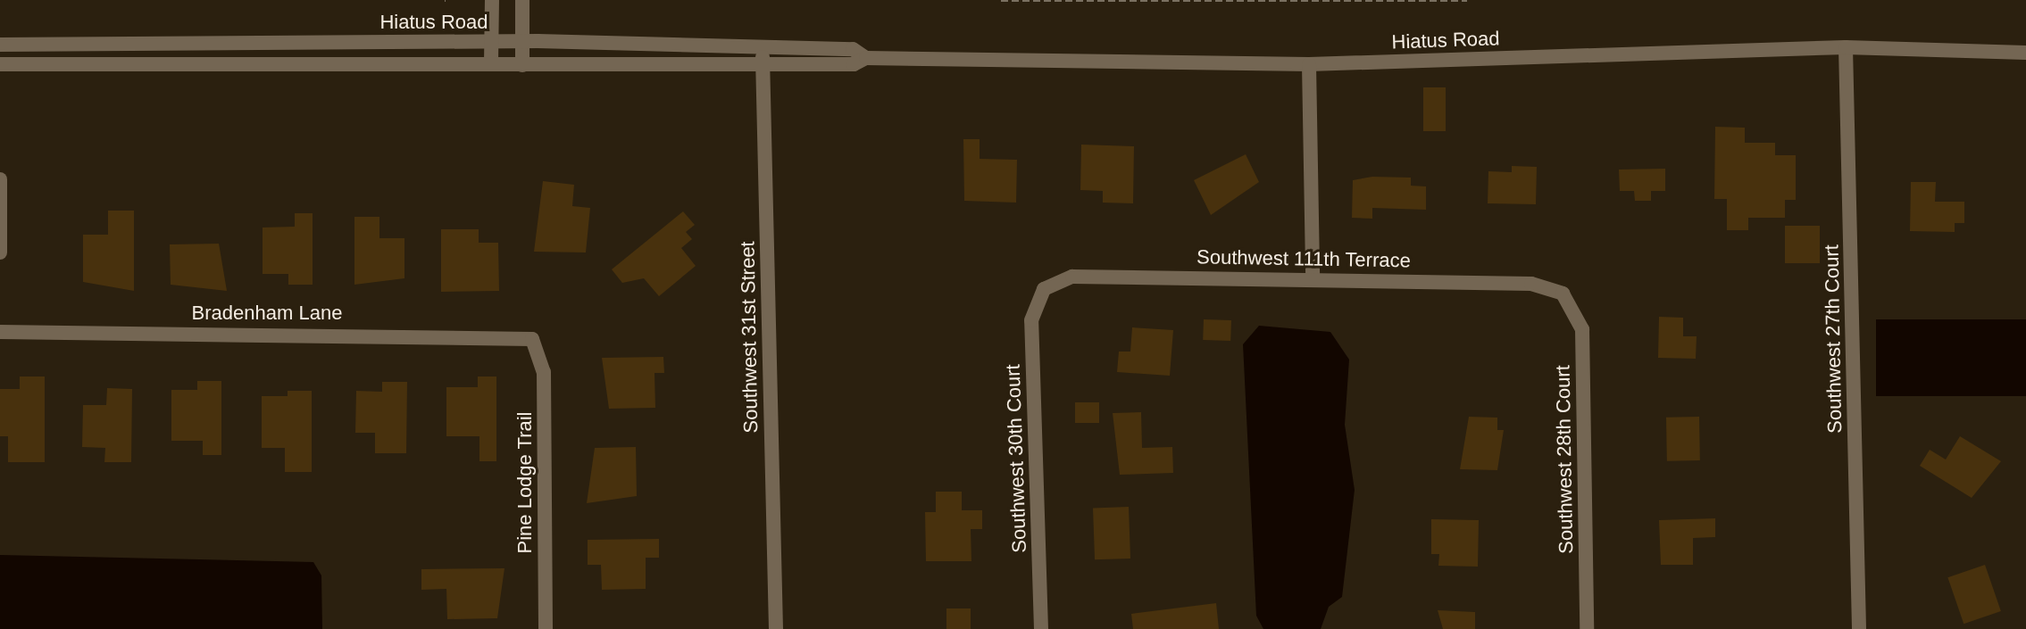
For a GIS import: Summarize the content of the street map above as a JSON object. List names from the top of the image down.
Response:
{
  "streets": {
    "street": [
      "Hiatus Road",
      "Southwest 111th Terrace",
      "Bradenham Lane",
      "Southwest 31st Street",
      "Southwest 27th Court",
      "Southwest 30th Court",
      "Southwest 28th Court",
      "Pine Lodge Trail"
    ]
  },
  "crossings": [
    ["Hiatus Road", "Southwest 31st Street"],
    ["Hiatus Road", "Southwest 27th Court"],
    ["Southwest 111th Terrace", "Southwest 30th Court"],
    ["Southwest 111th Terrace", "Southwest 28th Court"],
    ["Bradenham Lane", "Pine Lodge Trail"]
  ]
}
